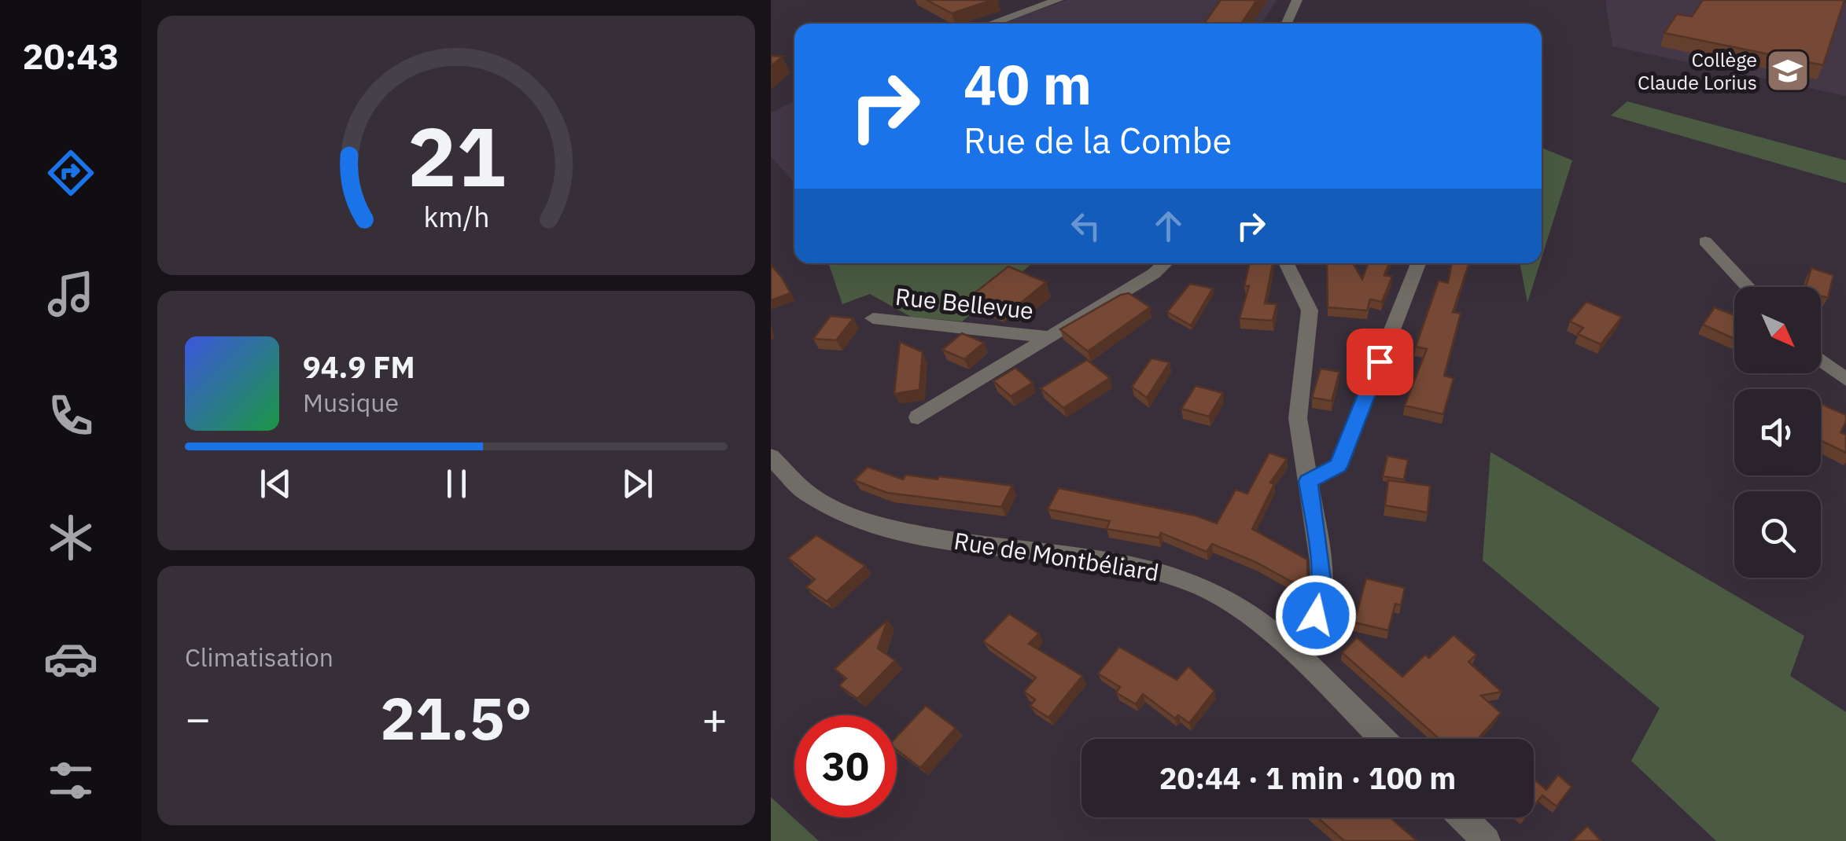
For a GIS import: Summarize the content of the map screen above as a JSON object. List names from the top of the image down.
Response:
{
  "streets": {
    "street": ["Rue Bellevue", "Rue de Montbéliard"]
  },
  "places": {
    "school or university": ["Collège Claude Lorius"]
  },
  "north": "bottom right",
  "page": {
    "tabs": "20:43",
    "turn": ["40 m", "Rue de la Combe"],
    "song": ["94.9 FM", "Musique"],
    "tile": "Climatisation",
    "heat": ["−", "21.5°", "+"],
    "limit": "30",
    "trip": "20:44 · 1 min · 100 m",
    "gauge": ["21", "km/h"]
  }
}
